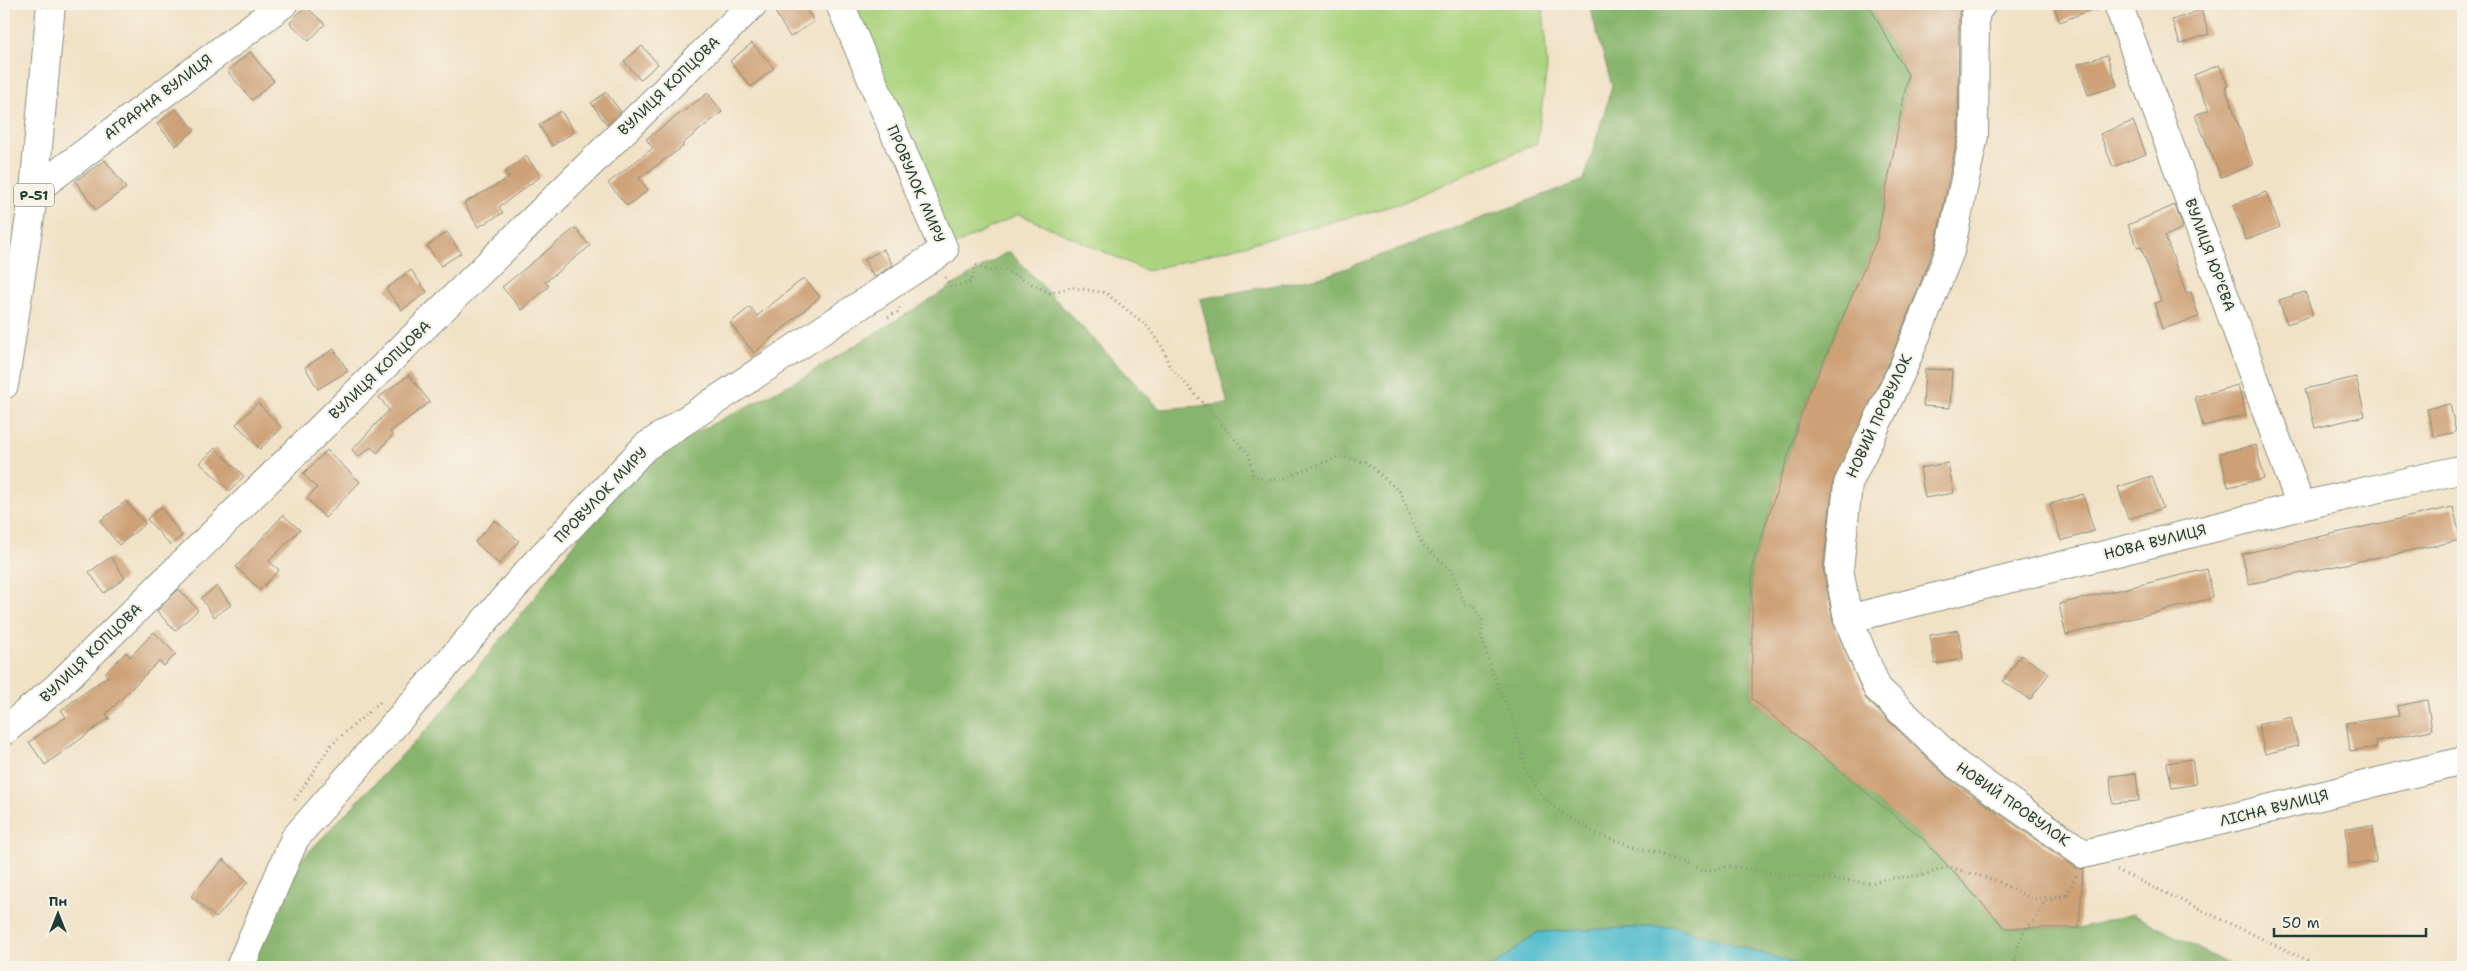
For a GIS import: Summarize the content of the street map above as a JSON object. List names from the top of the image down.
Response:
{
  "streets": {
    "street": [
      "ВУЛИЦЯ КОПЦОВА",
      "АГРАРНА ВУЛИЦЯ",
      "ПРОВУЛОК МИРУ",
      "Р-51",
      "ВУЛИЦЯ ЮР'ЄВА",
      "НОВИЙ ПРОВУЛОК",
      "НОВА ВУЛИЦЯ",
      "ЛІСНА ВУЛИЦЯ"
    ]
  },
  "crossings": [
    ["АГРАРНА ВУЛИЦЯ", "Р-51"],
    ["ВУЛИЦЯ ЮР'ЄВА", "НОВА ВУЛИЦЯ"],
    ["НОВИЙ ПРОВУЛОК", "НОВА ВУЛИЦЯ"],
    ["НОВИЙ ПРОВУЛОК", "ЛІСНА ВУЛИЦЯ"]
  ],
  "scale_bar": "50 m",
  "north": "top"
}
